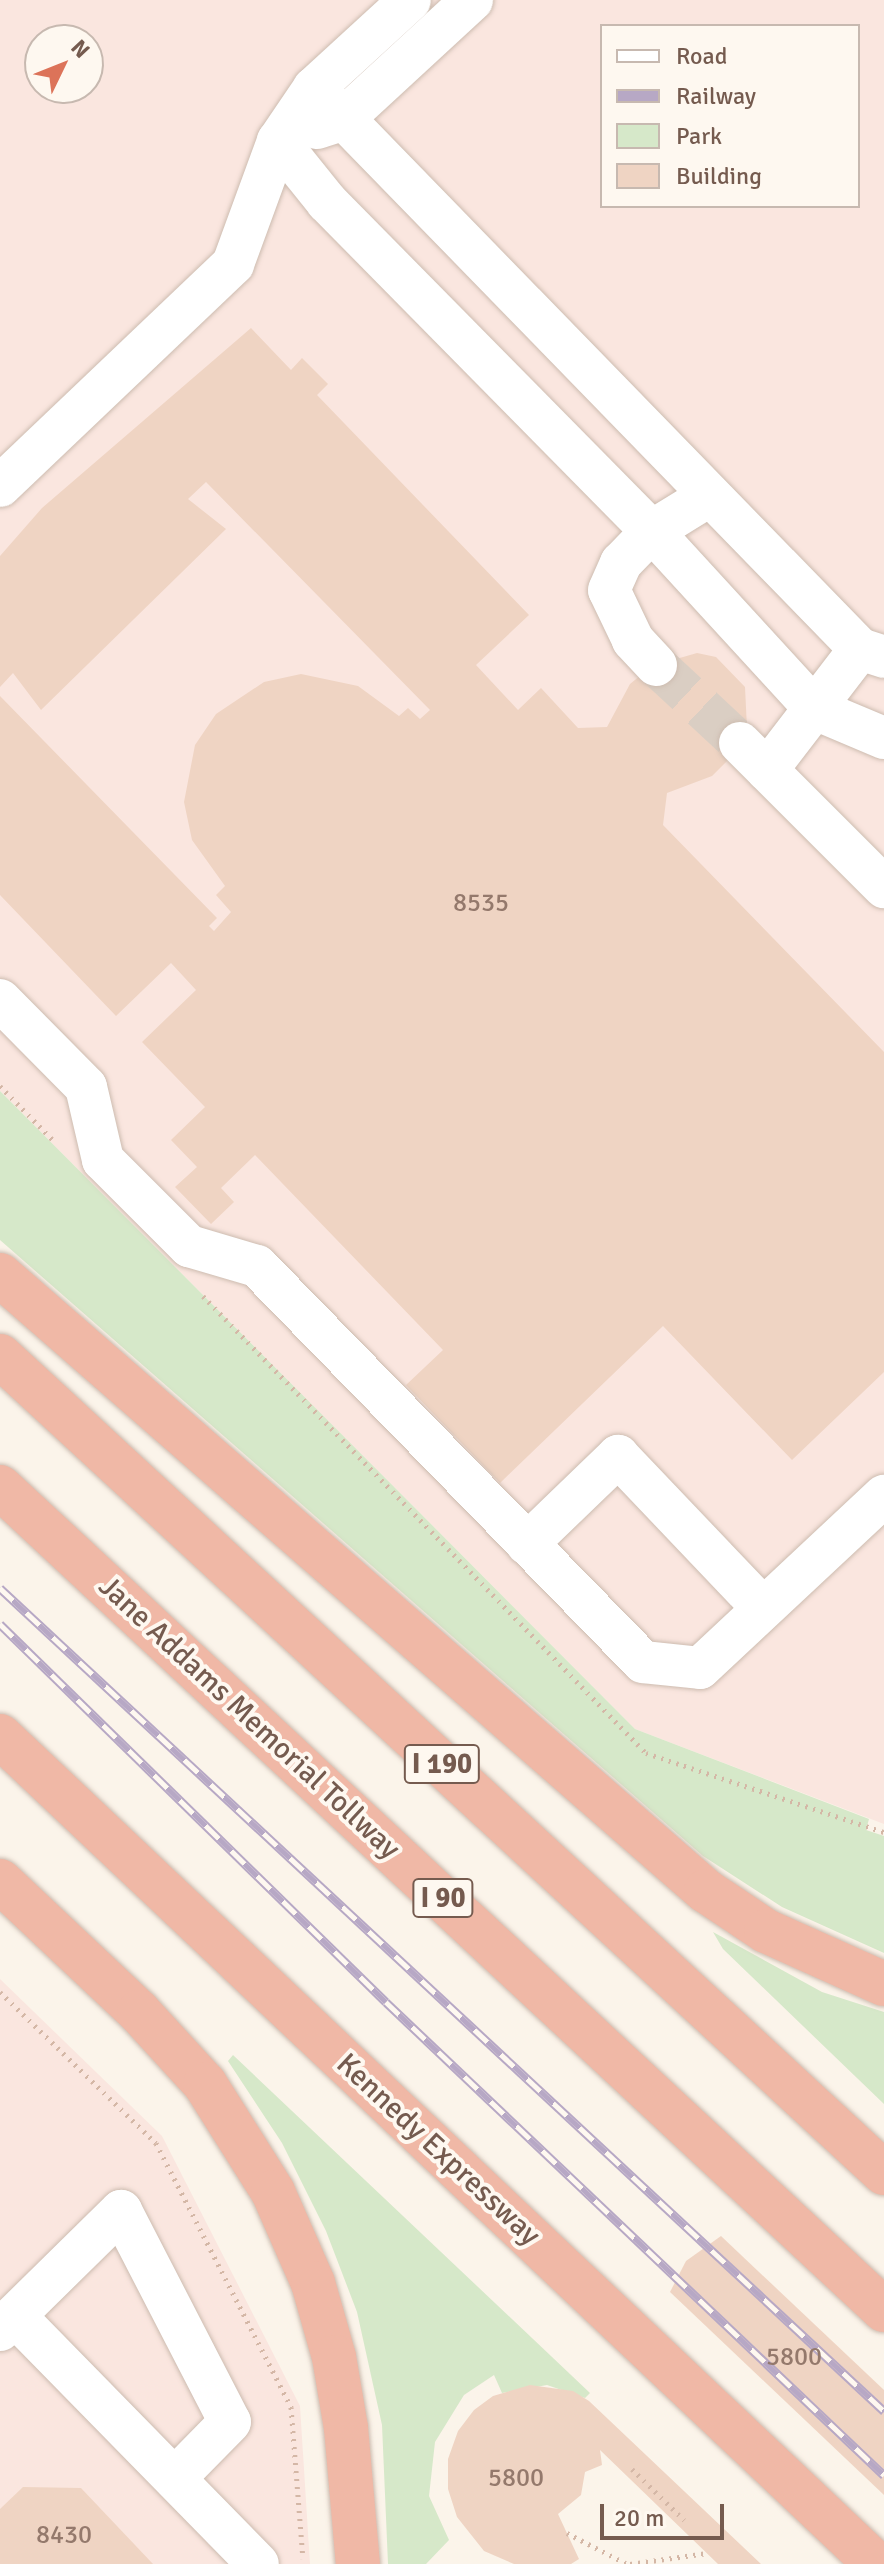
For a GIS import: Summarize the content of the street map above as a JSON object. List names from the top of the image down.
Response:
{
  "streets": {
    "highway": [
      "Jane Addams Memorial Tollway",
      "I 190",
      "I 90",
      "Kennedy Expressway"
    ]
  },
  "house_numbers": [
    "8535",
    "5800",
    "5800",
    "8430"
  ],
  "legend": [
    "Road",
    "Railway",
    "Park",
    "Building"
  ],
  "scale_bar": "20 m",
  "north": "top right"
}
